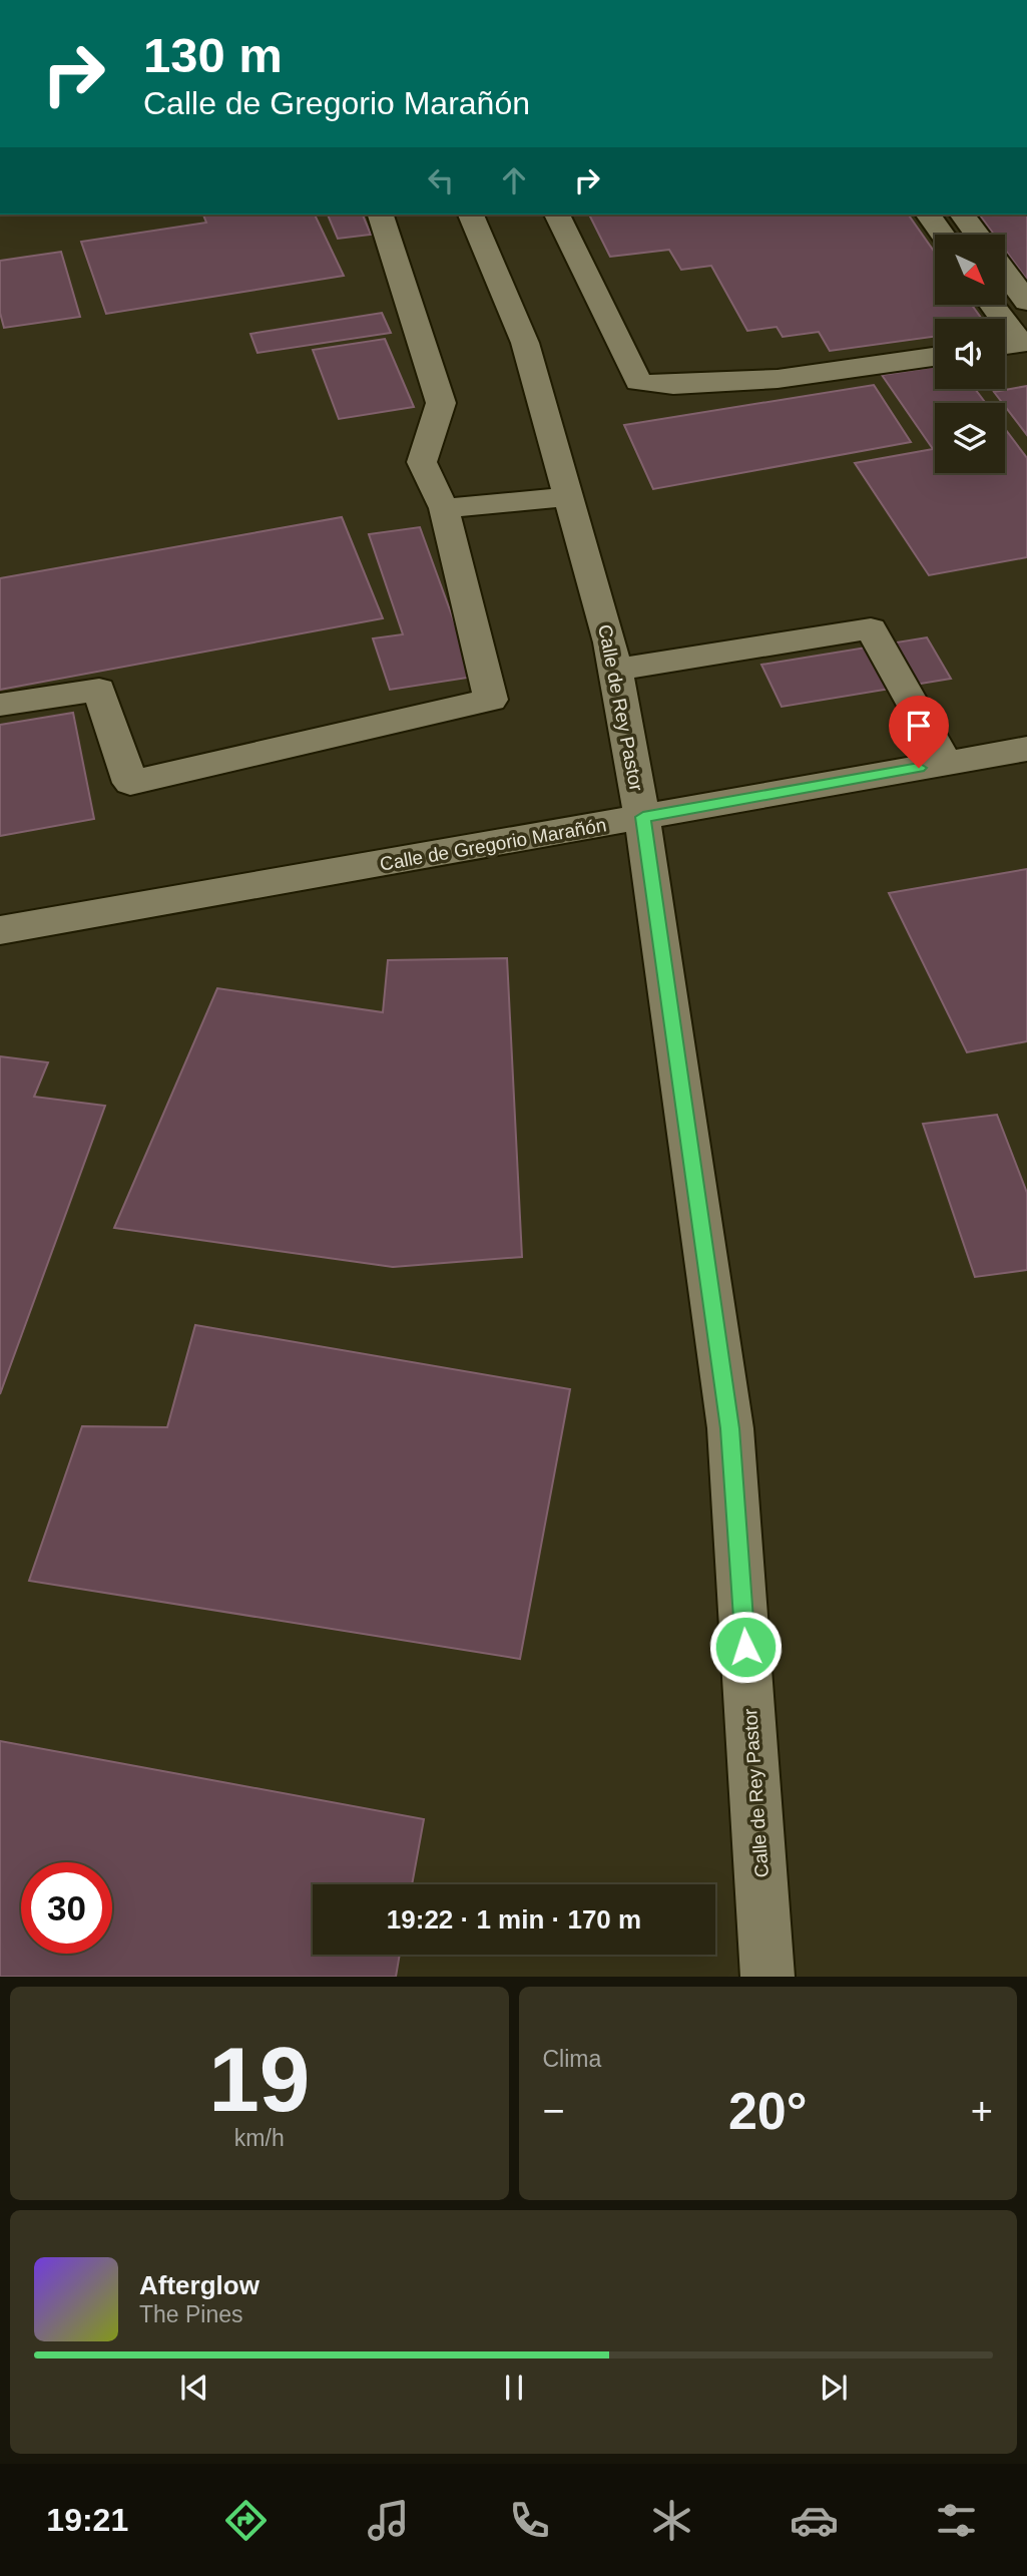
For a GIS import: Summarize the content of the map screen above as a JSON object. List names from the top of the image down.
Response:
{
  "streets": {
    "street": ["Calle de Rey Pastor", "Calle de Gregorio Marañón"]
  },
  "crossings": [
    ["Calle de Rey Pastor", "Calle de Gregorio Marañón"]
  ],
  "north": "bottom right",
  "page": {
    "turn": ["130 m", "Calle de Gregorio Marañón"],
    "limit": "30",
    "trip": "19:22 · 1 min · 170 m",
    "tile": [
      ["19", "km/h"],
      "Clima"
    ],
    "heat": ["−", "20°", "+"],
    "song": ["Afterglow", "The Pines"],
    "tabs": "19:21"
  }
}
